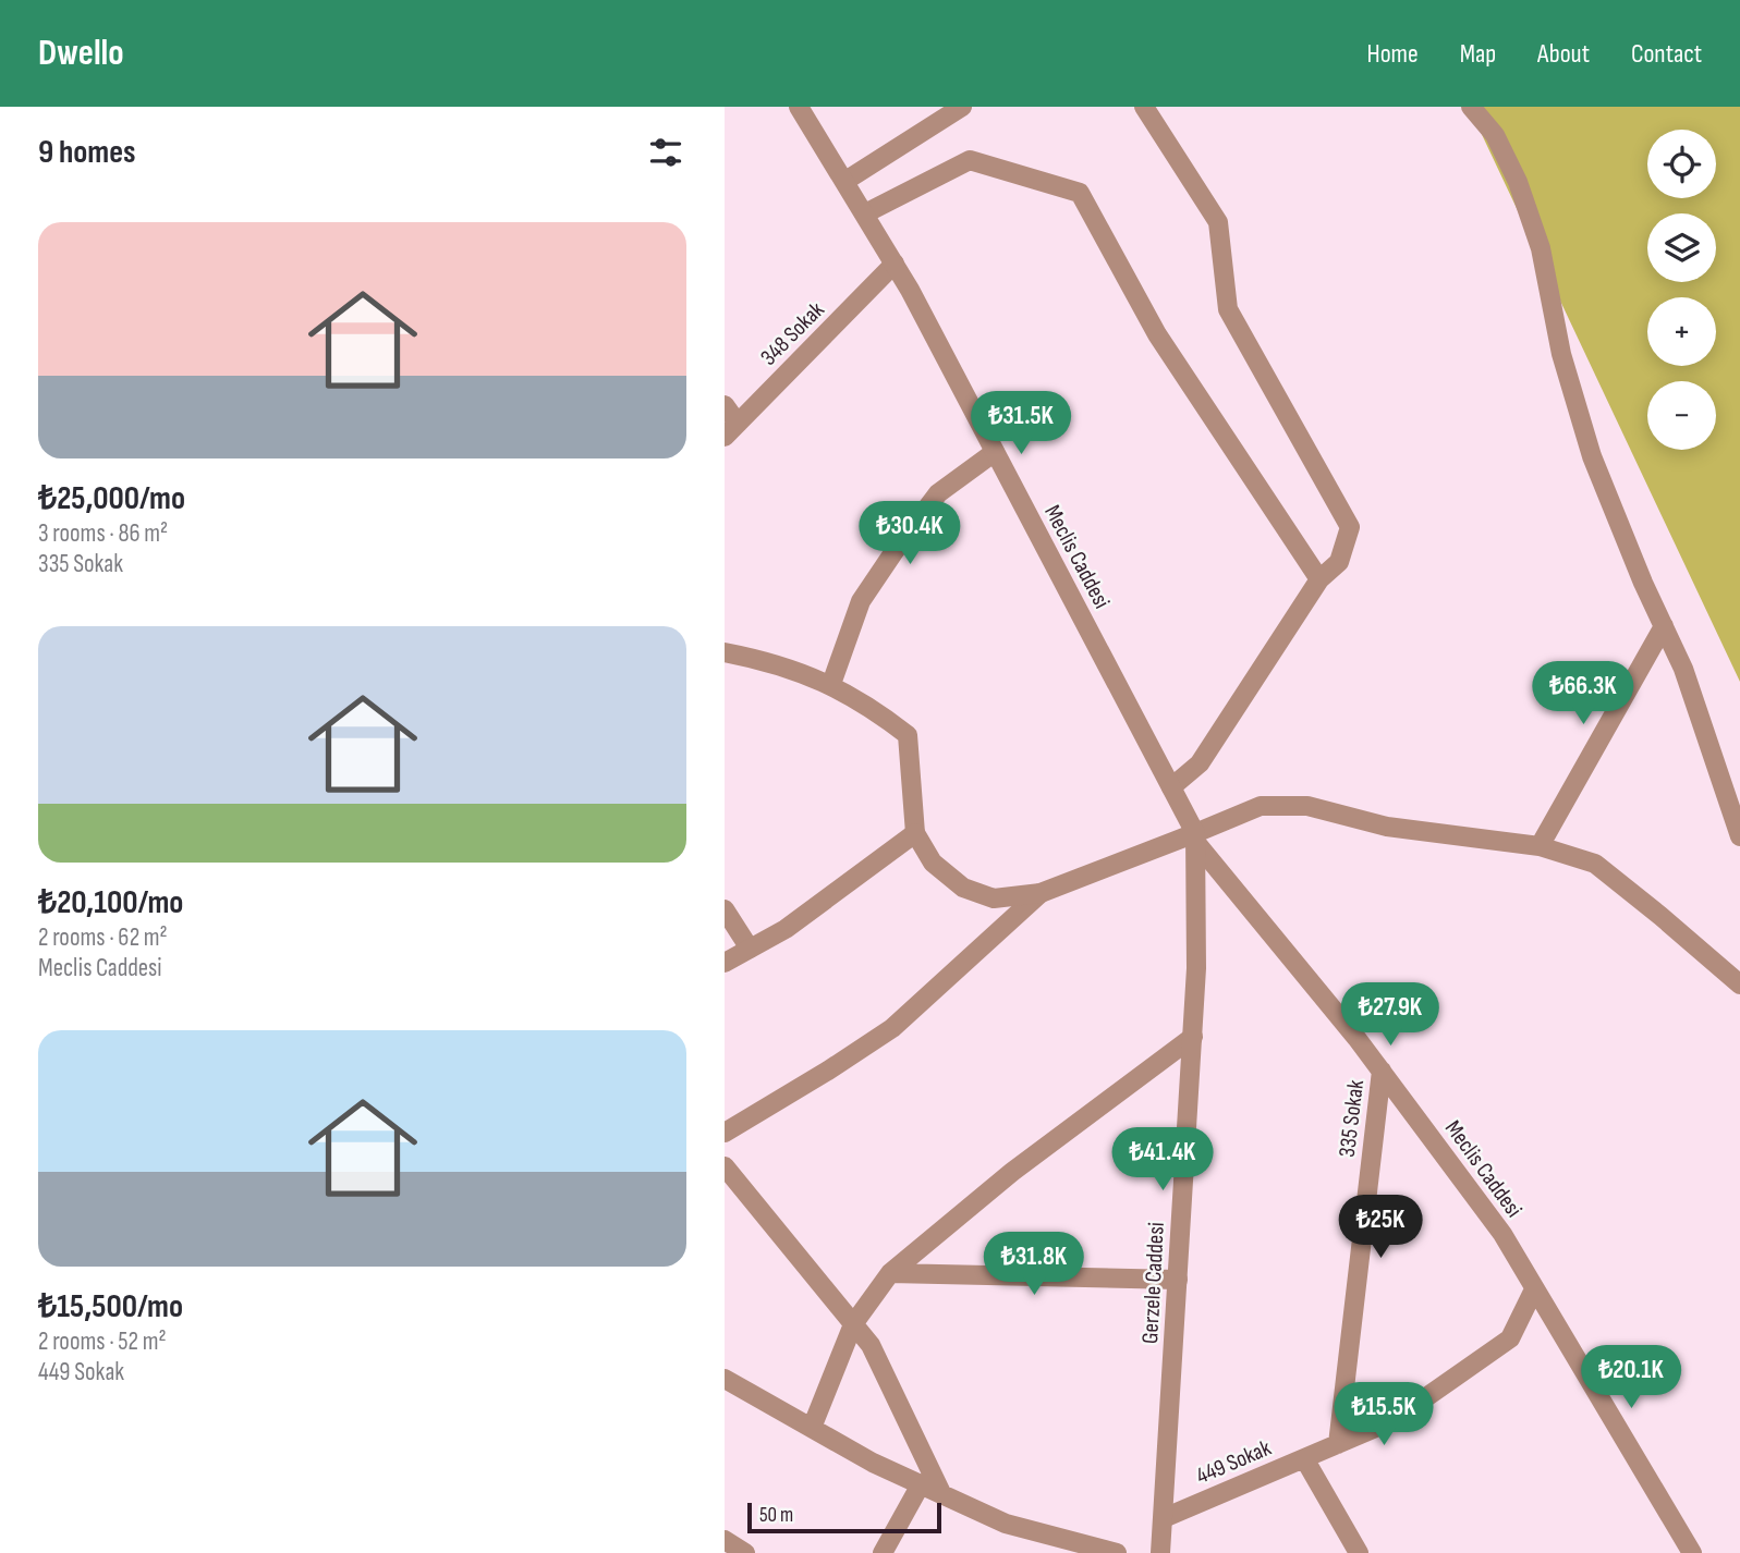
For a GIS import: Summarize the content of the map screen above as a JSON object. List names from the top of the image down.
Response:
{
  "streets": {
    "street": [
      "348 Sokak",
      "Meclis Caddesi",
      "335 Sokak",
      "Gerzele Caddesi",
      "449 Sokak"
    ]
  },
  "crossings": [
    ["348 Sokak", "Meclis Caddesi"],
    ["Meclis Caddesi", "335 Sokak"],
    ["Meclis Caddesi", "Gerzele Caddesi"],
    ["Meclis Caddesi", "449 Sokak"],
    ["335 Sokak", "449 Sokak"],
    ["Gerzele Caddesi", "449 Sokak"]
  ],
  "scale_bar": "50 m",
  "page": {
    "header": "Dwello",
    "nav": [
      "Home",
      "Map",
      "About",
      "Contact"
    ],
    "heading": "9 homes",
    "map_buttons": ["+", "−"],
    "list": [
      {
        "name": "₺25,000/mo",
        "note": "3 rooms · 86 m² · 335 Sokak"
      },
      {
        "name": "₺20,100/mo",
        "note": "2 rooms · 62 m² · Meclis Caddesi"
      },
      {
        "name": "₺15,500/mo",
        "note": "2 rooms · 52 m² · 449 Sokak"
      }
    ],
    "price": [
      "₺31.5K",
      "₺30.4K",
      "₺66.3K",
      "₺27.9K",
      "₺41.4K",
      "₺25K",
      "₺31.8K",
      "₺20.1K",
      "₺15.5K"
    ],
    "scale": "50 m"
  }
}
